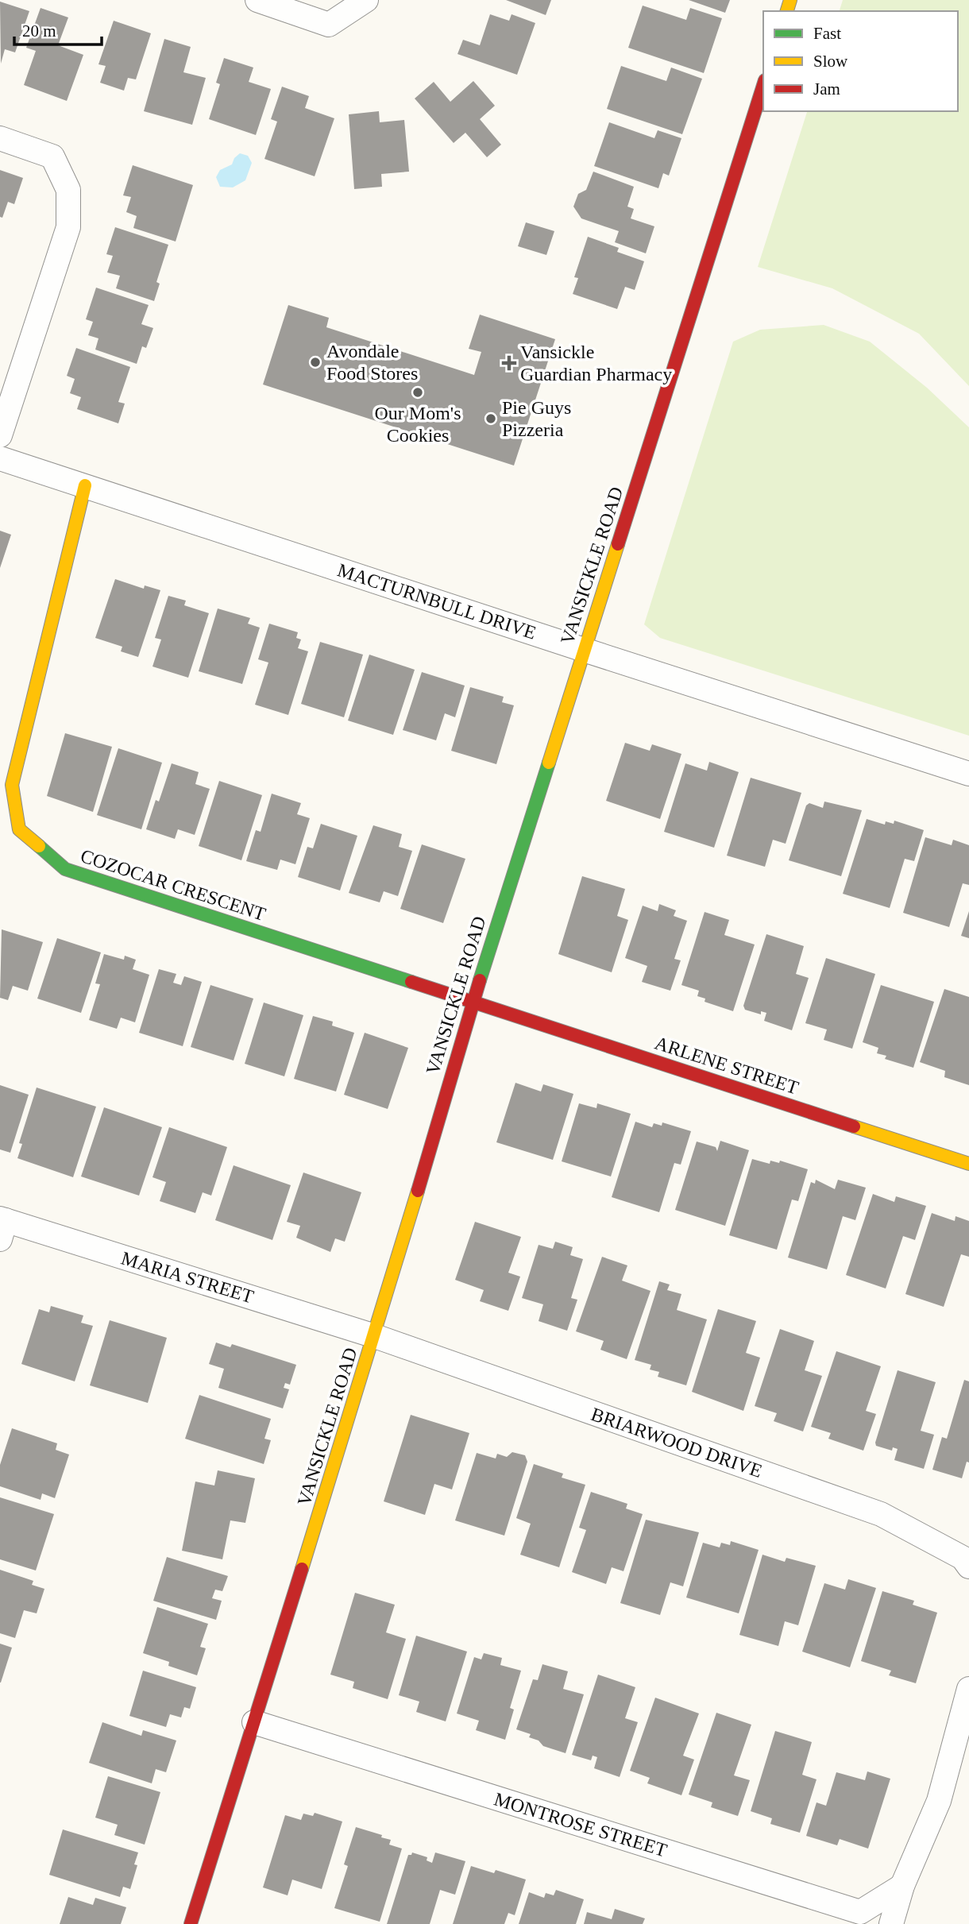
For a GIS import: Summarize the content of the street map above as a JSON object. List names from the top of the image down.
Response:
{
  "streets": {
    "street": [
      "VANSICKLE ROAD",
      "MACTURNBULL DRIVE",
      "COZOCAR CRESCENT",
      "ARLENE STREET",
      "MARIA STREET",
      "BRIARWOOD DRIVE",
      "MONTROSE STREET"
    ]
  },
  "crossings": [
    ["VANSICKLE ROAD", "MACTURNBULL DRIVE"],
    ["VANSICKLE ROAD", "COZOCAR CRESCENT"],
    ["VANSICKLE ROAD", "ARLENE STREET"],
    ["VANSICKLE ROAD", "MARIA STREET"],
    ["VANSICKLE ROAD", "BRIARWOOD DRIVE"],
    ["VANSICKLE ROAD", "MONTROSE STREET"],
    ["MACTURNBULL DRIVE", "COZOCAR CRESCENT"],
    ["COZOCAR CRESCENT", "ARLENE STREET"],
    ["MARIA STREET", "BRIARWOOD DRIVE"]
  ],
  "places": {
    "other": ["Avondale Food Stores", "Our Mom's Cookies", "Pie Guys Pizzeria"],
    "health": ["Vansickle Guardian Pharmacy"]
  },
  "legend": ["Fast", "Slow", "Jam"],
  "scale_bar": "20 m"
}
